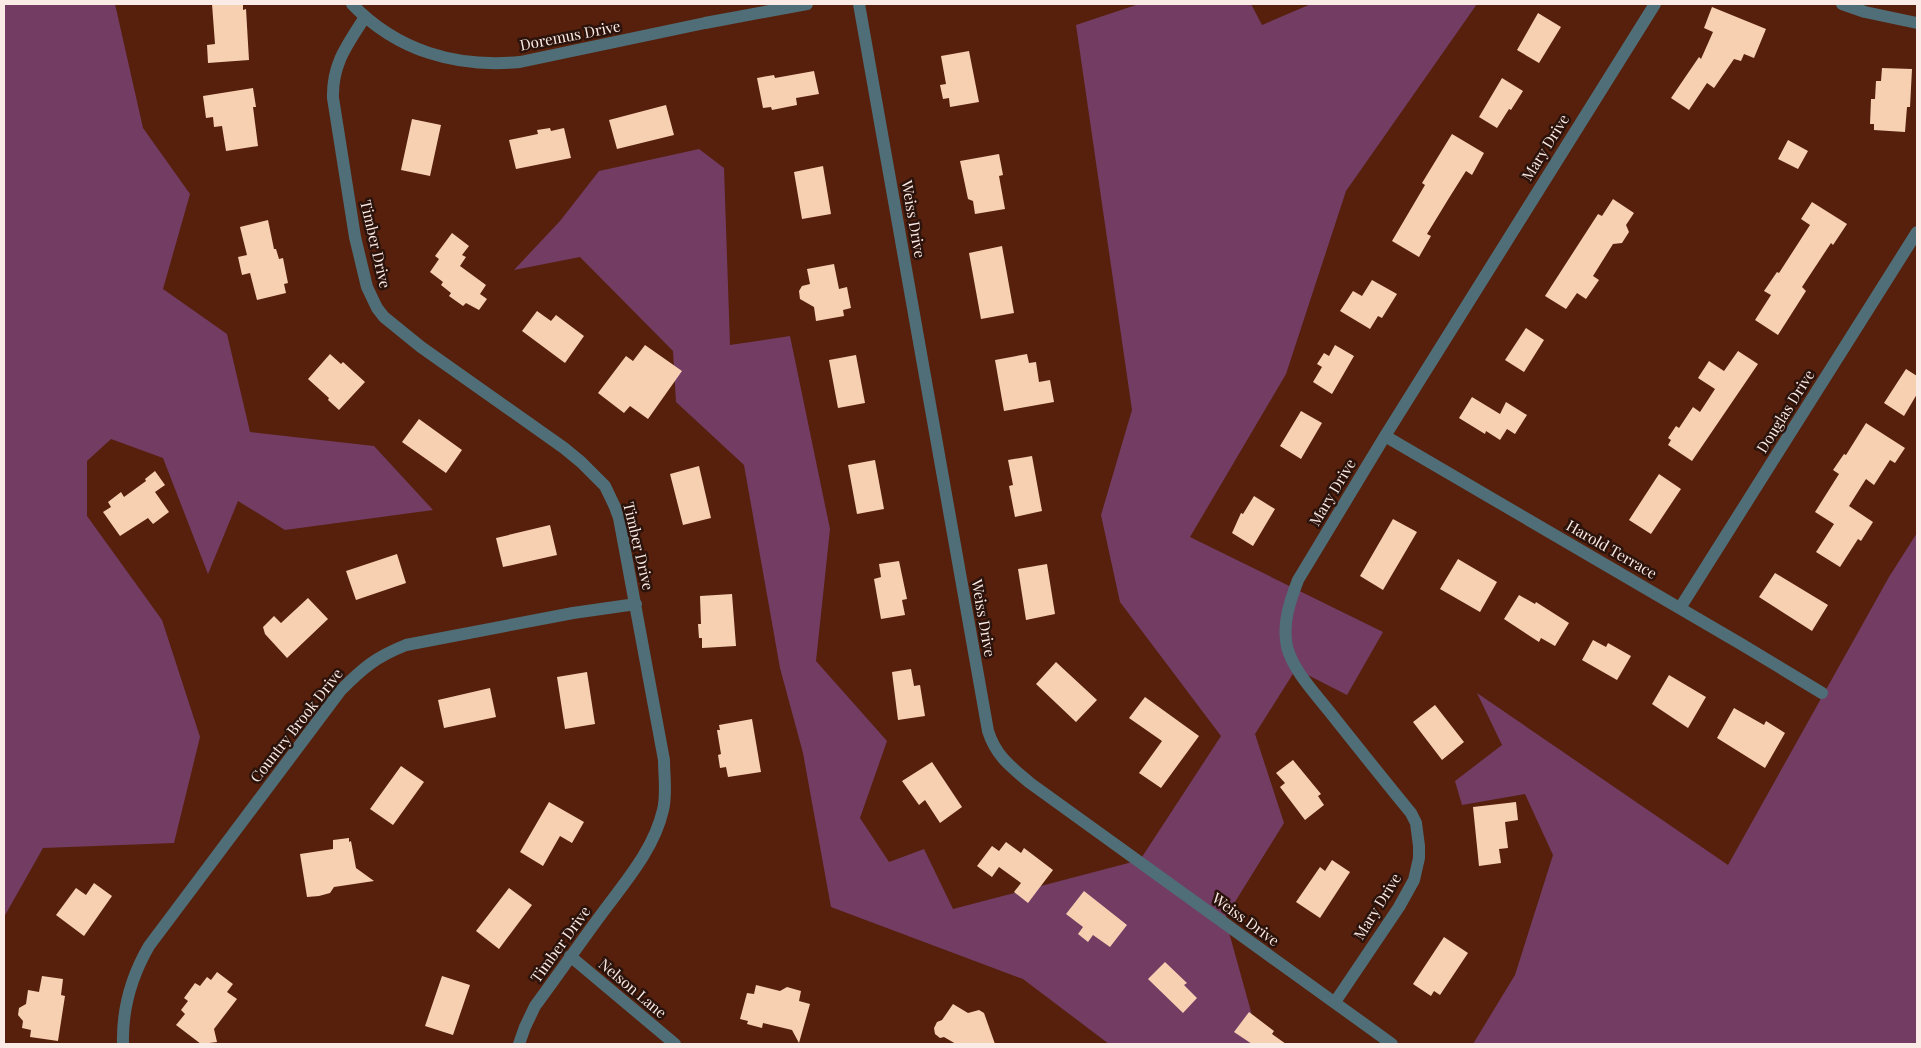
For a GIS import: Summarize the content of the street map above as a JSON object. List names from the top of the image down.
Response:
{
  "streets": {
    "street": [
      "Doremus Drive",
      "Mary Drive",
      "Weiss Drive",
      "Timber Drive",
      "Douglas Drive",
      "Harold Terrace",
      "Country Brook Drive",
      "Nelson Lane"
    ]
  },
  "crossings": [
    ["Doremus Drive", "Timber Drive"],
    ["Mary Drive", "Weiss Drive"],
    ["Mary Drive", "Harold Terrace"],
    ["Timber Drive", "Country Brook Drive"],
    ["Timber Drive", "Nelson Lane"],
    ["Douglas Drive", "Harold Terrace"]
  ]
}
